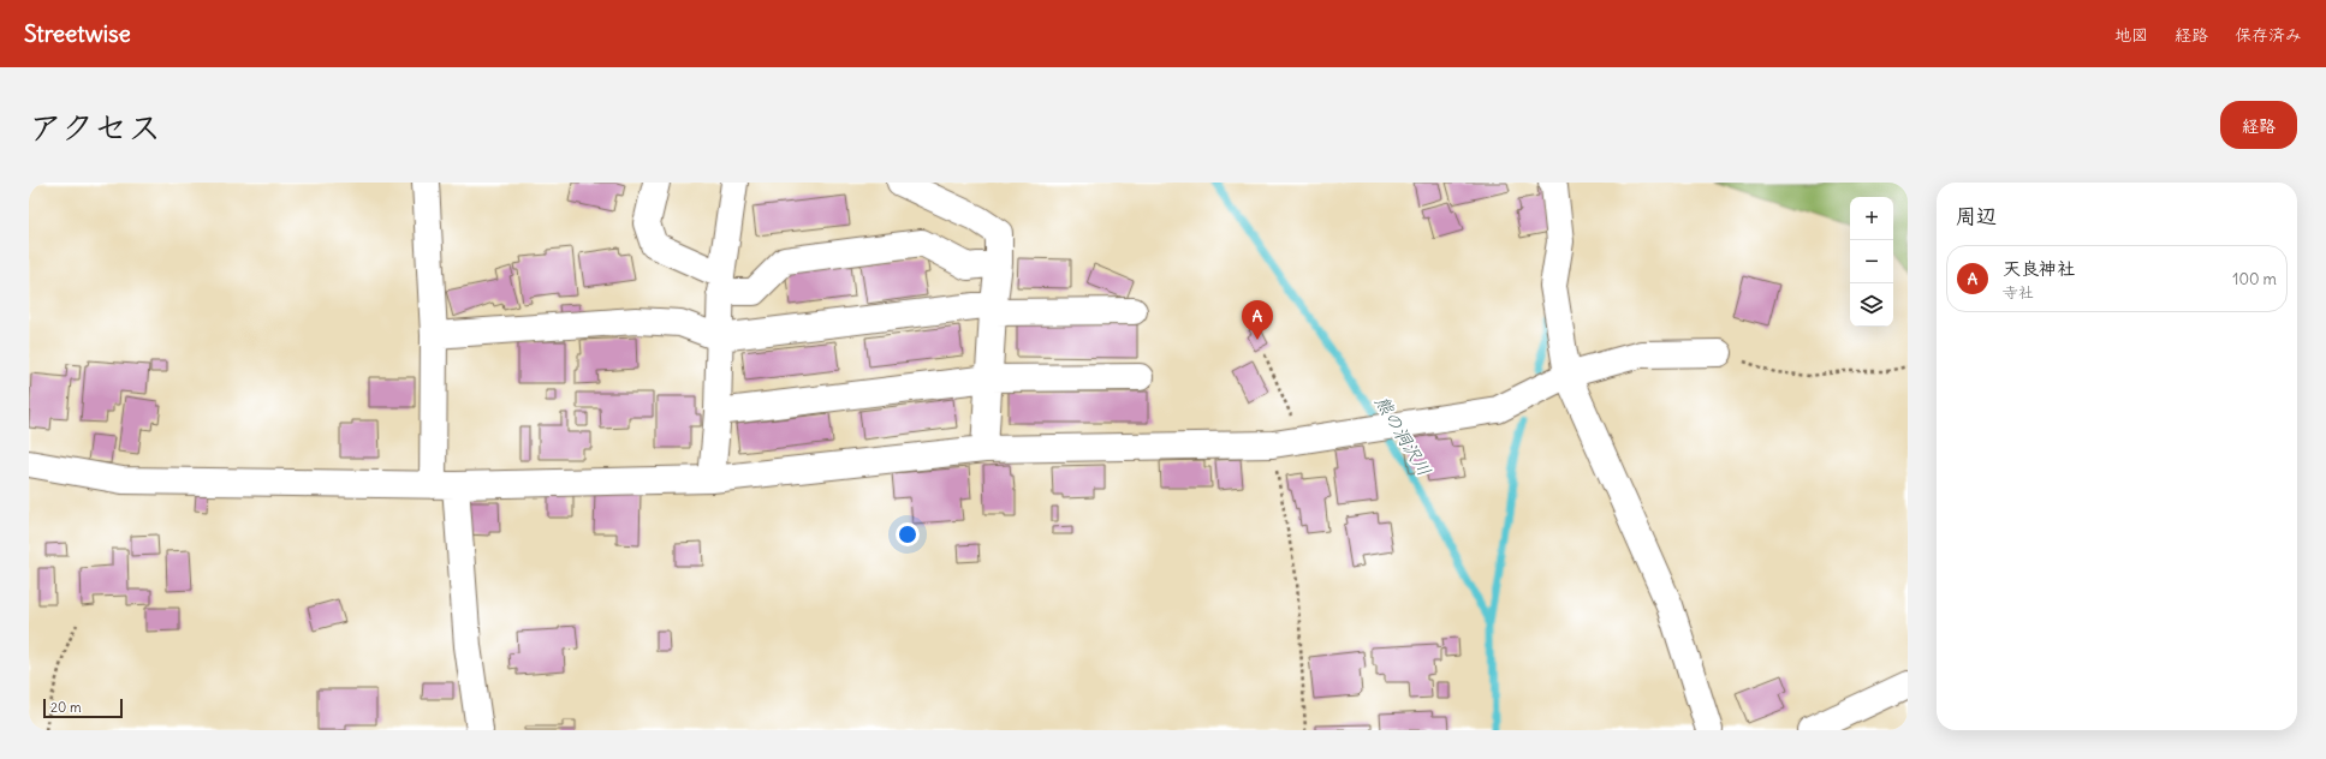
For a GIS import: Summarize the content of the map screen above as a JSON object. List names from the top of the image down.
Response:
{
  "water": ["熊の洞沢川"],
  "scale_bar": "20 m",
  "page": {
    "header": "Streetwise",
    "nav": ["地図", "経路", "保存済み"],
    "title": "アクセス",
    "buttons": "経路",
    "heading": "周辺",
    "map_buttons": ["+", "−"],
    "list": [
      {
        "mark": "A",
        "name": "天良神社",
        "note": "寺社",
        "value": "100 m"
      }
    ],
    "pins": "A",
    "scale": "20 m"
  }
}
